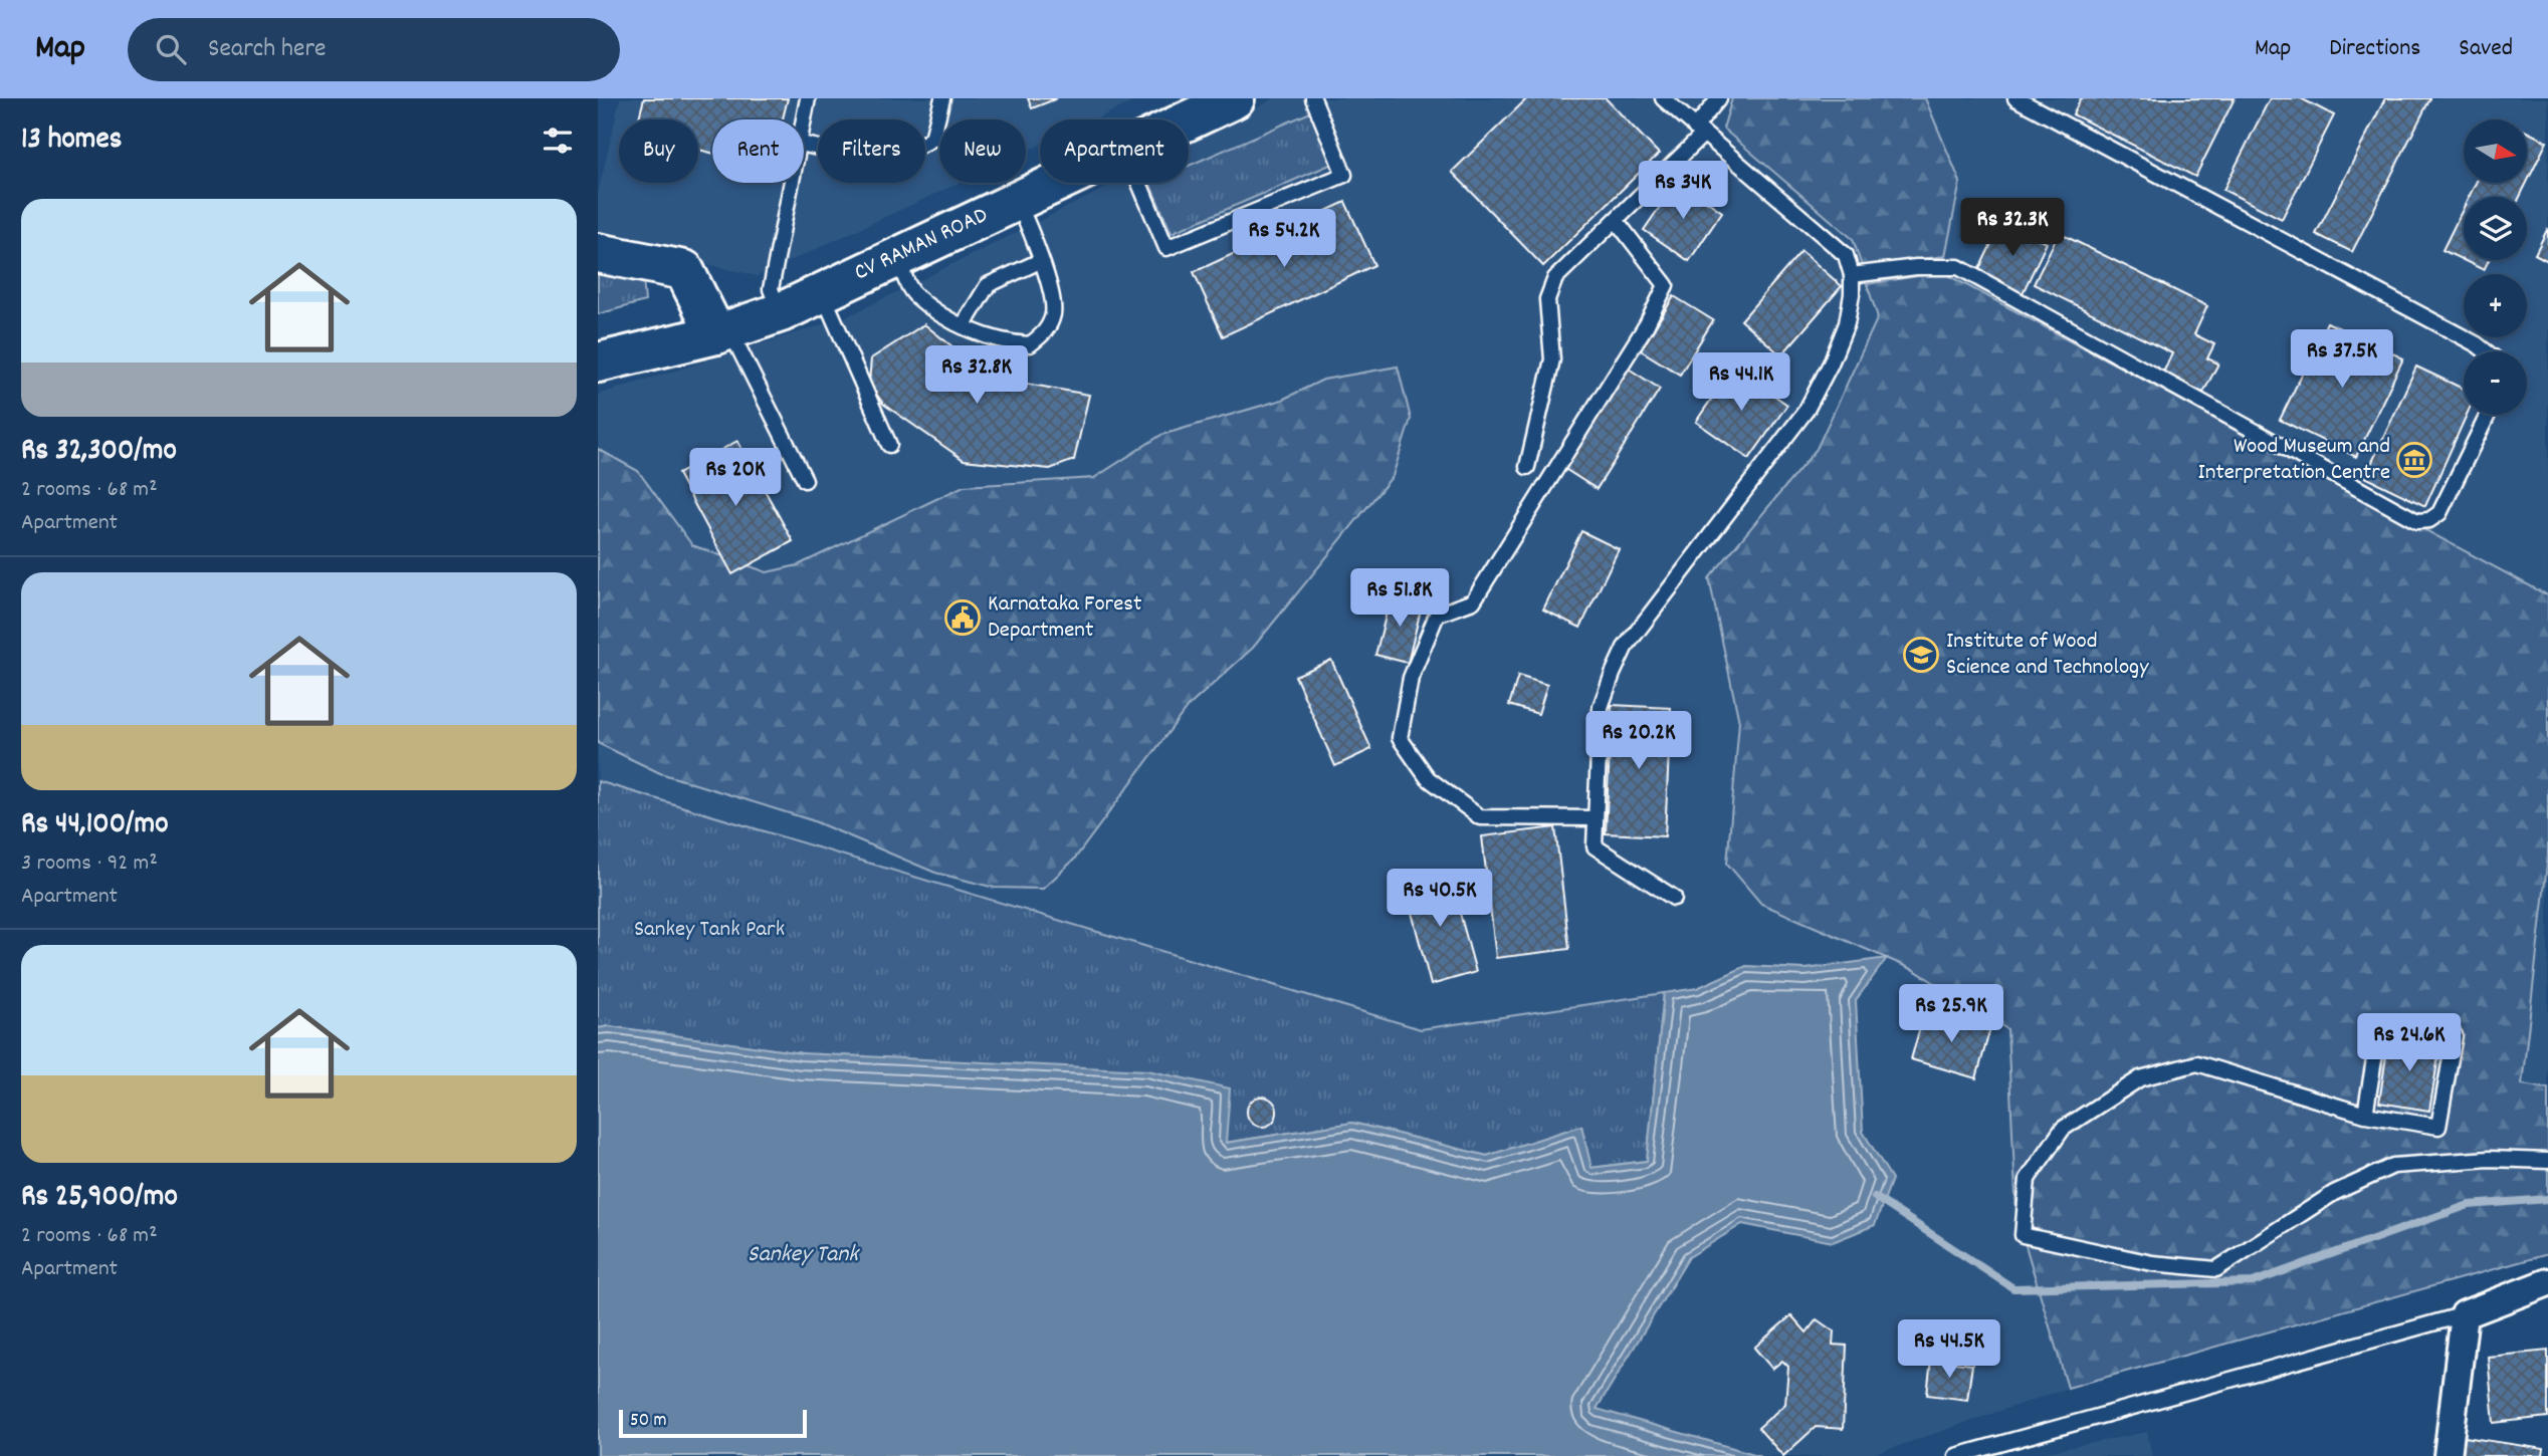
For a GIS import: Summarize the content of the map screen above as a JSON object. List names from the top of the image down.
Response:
{
  "streets": {
    "main road": ["CV RAMAN ROAD"]
  },
  "water": ["Sankey Tank"],
  "parks": ["Sankey Tank Park"],
  "places": {
    "museum": ["Wood Museum and Interpretation Centre"],
    "public building": ["Karnataka Forest Department"],
    "school or university": ["Institute of Wood Science and Technology"]
  },
  "scale_bar": "50 m",
  "north": "right",
  "page": {
    "header": "Map",
    "search": "Search here",
    "nav": ["Map", "Directions", "Saved"],
    "heading": "13 homes",
    "map_buttons": ["+", "−"],
    "chip": [
      "Buy",
      "Rent",
      "Filters",
      "New",
      "Apartment"
    ],
    "price": [
      "Rs 34K",
      "Rs 32.3K",
      "Rs 54.2K",
      "Rs 37.5K",
      "Rs 32.8K",
      "Rs 44.1K",
      "Rs 20K",
      "Rs 51.8K",
      "Rs 20.2K",
      "Rs 40.5K",
      "Rs 25.9K",
      "Rs 24.6K",
      "Rs 44.5K"
    ],
    "list": [
      {
        "name": "Rs 32,300/mo",
        "note": "2 rooms · 68 m² · Apartment"
      },
      {
        "name": "Rs 44,100/mo",
        "note": "3 rooms · 92 m² · Apartment"
      },
      {
        "name": "Rs 25,900/mo",
        "note": "2 rooms · 68 m² · Apartment"
      }
    ],
    "scale": "50 m"
  }
}
